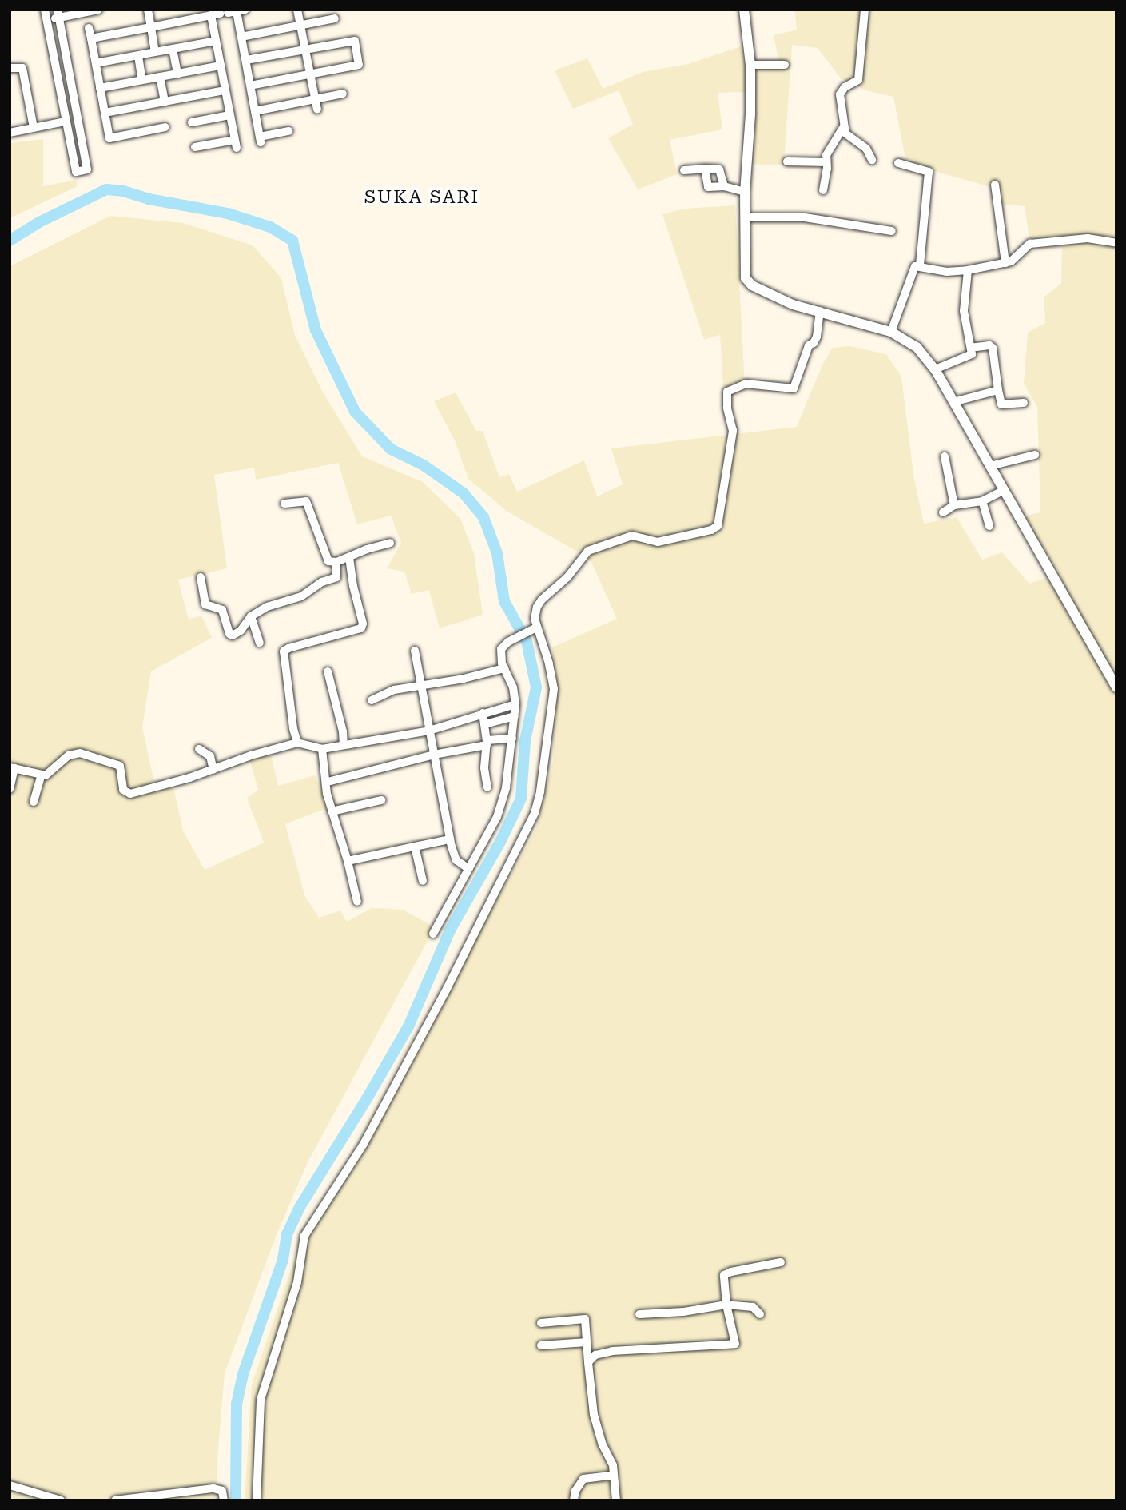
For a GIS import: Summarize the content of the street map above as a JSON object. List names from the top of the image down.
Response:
{
  "districts": ["SUKA SARI"]
}
